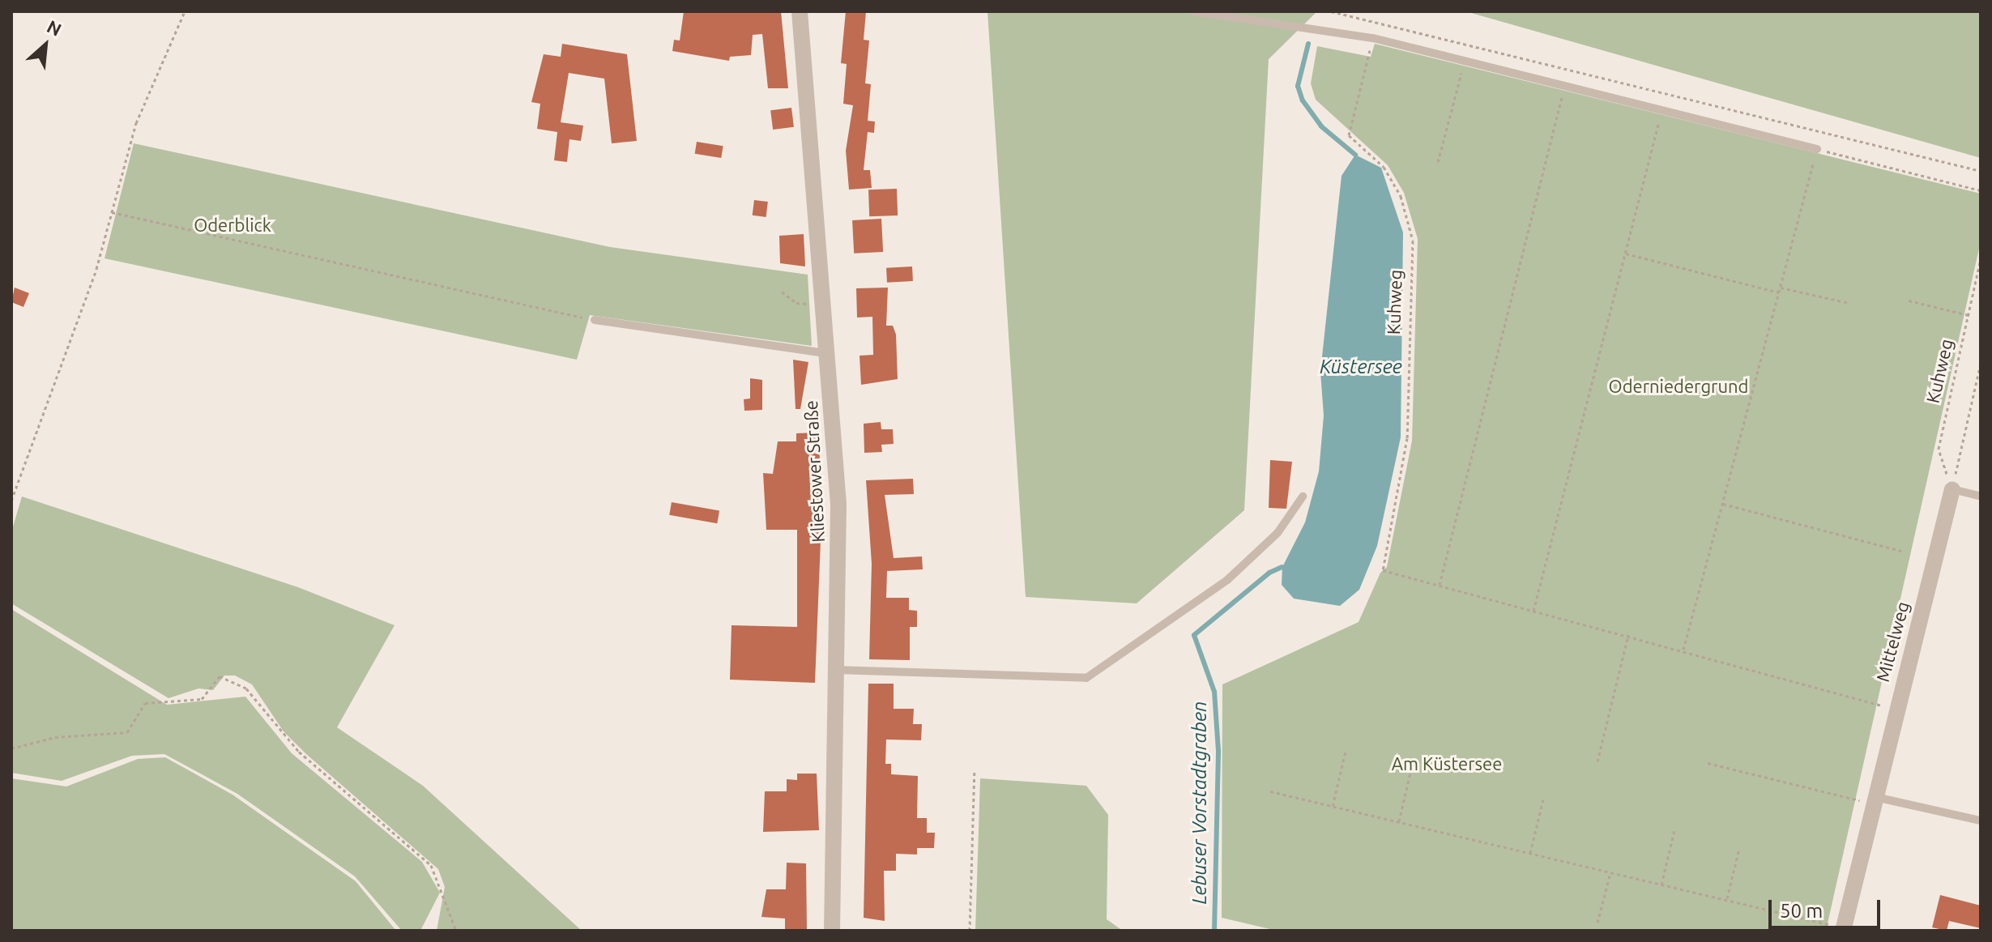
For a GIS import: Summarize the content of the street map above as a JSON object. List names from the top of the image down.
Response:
{
  "streets": {
    "street": ["Kliestower Straße", "Mittelweg"],
    "path": ["Kuhweg"]
  },
  "crossings": [
    ["Kuhweg", "Mittelweg"]
  ],
  "water": ["Küstersee", "Lebuser Vorstadtgraben"],
  "parks": ["Oderblick", "Oderniedergrund", "Am Küstersee"],
  "scale_bar": "50 m",
  "north": "top right"
}
